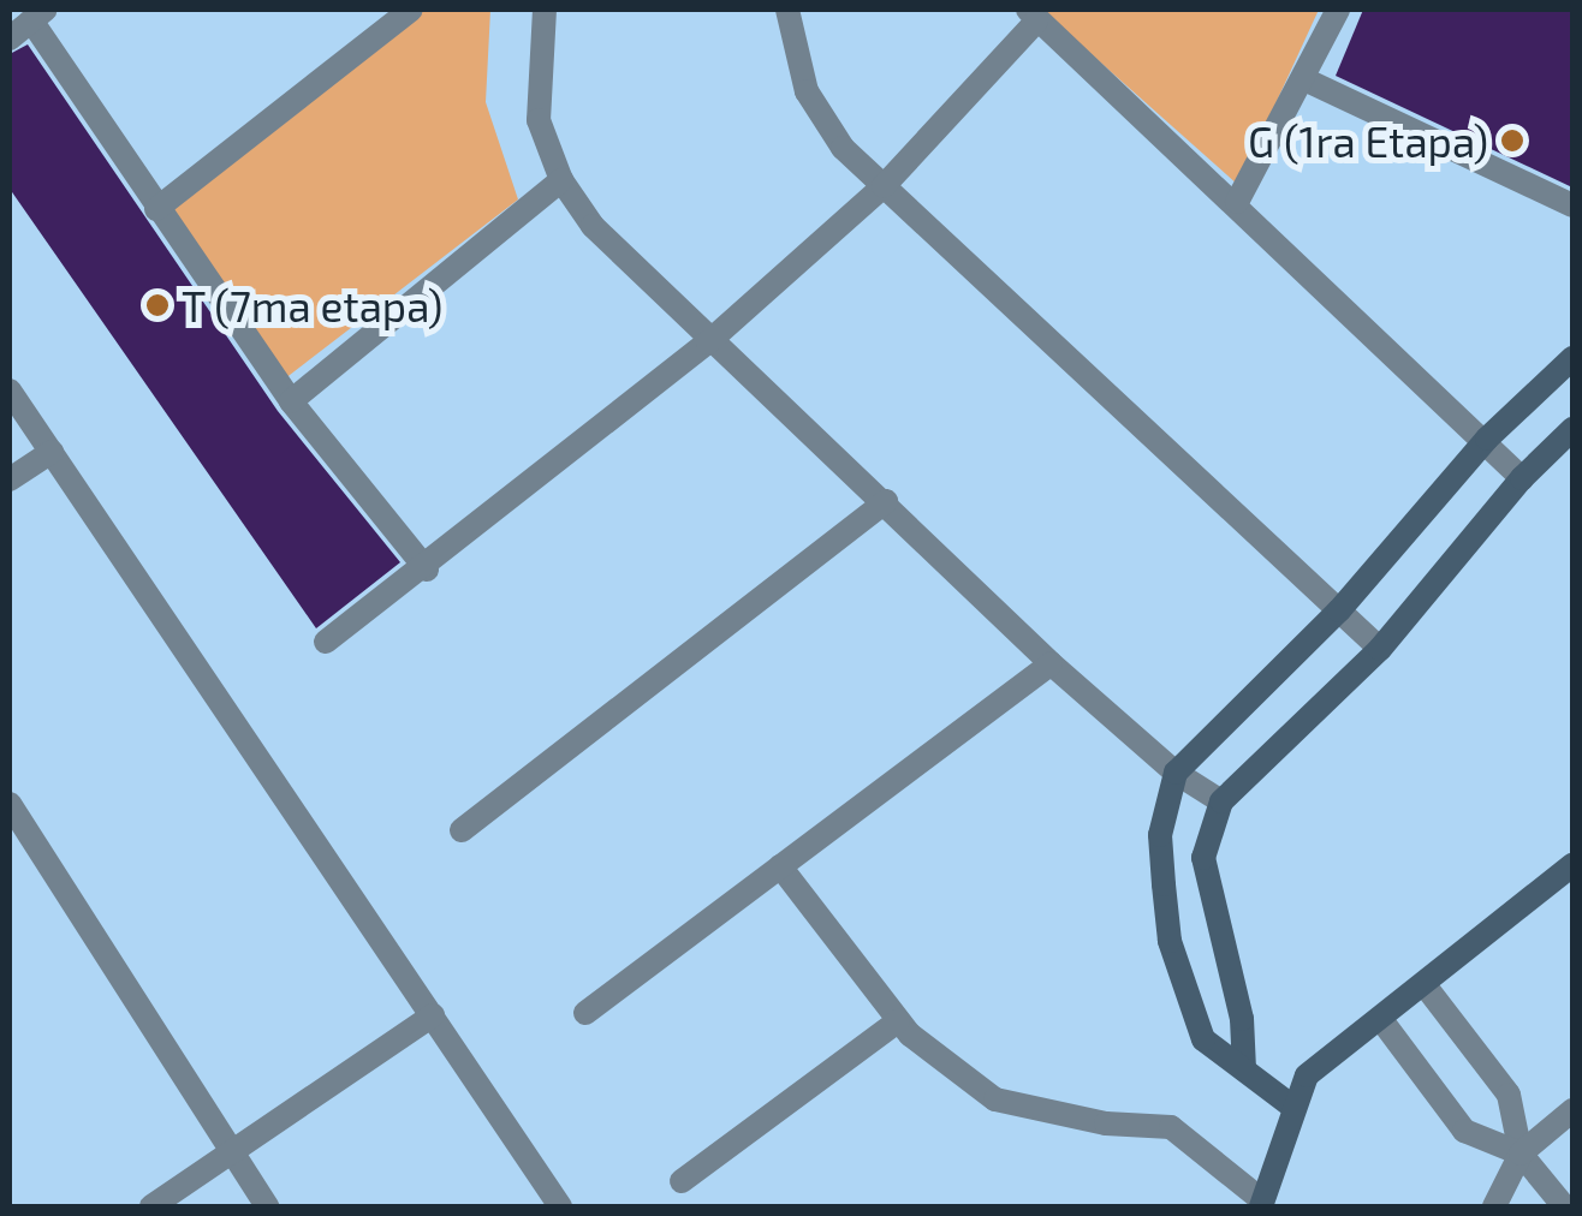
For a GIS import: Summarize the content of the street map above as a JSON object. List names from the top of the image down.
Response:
{
  "places": ["G (1ra Etapa)", "T (7ma etapa)"]
}
